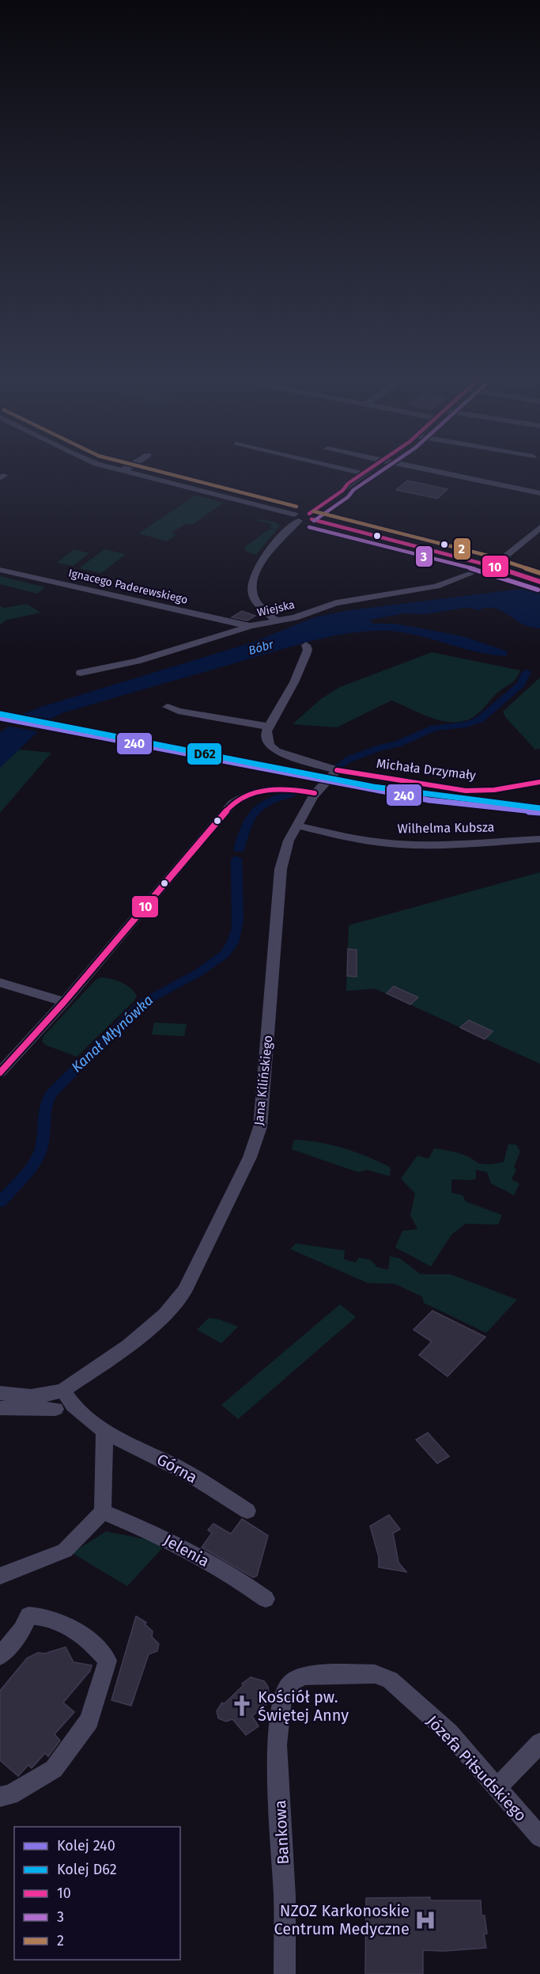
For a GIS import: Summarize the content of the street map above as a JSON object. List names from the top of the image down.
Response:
{
  "streets": {
    "street": [
      "Ignacego Paderewskiego",
      "Wiejska",
      "Michała Drzymały",
      "Wilhelma Kubsza",
      "Jana Kilińskiego",
      "Górna",
      "Jelenia",
      "Józefa Piłsudskiego",
      "Bankowa"
    ]
  },
  "crossings": [
    ["Ignacego Paderewskiego", "Wiejska"],
    ["Michała Drzymały", "Jana Kilińskiego"],
    ["Wilhelma Kubsza", "Jana Kilińskiego"],
    ["Józefa Piłsudskiego", "Bankowa"]
  ],
  "water": ["Bóbr", "Kanał Młynówka"],
  "places": {
    "church": ["Kościół pw. Świętej Anny"],
    "hospital": ["NZOZ Karkonoskie Centrum Medyczne"]
  },
  "lines": [
    "transit line 10",
    "transit line 3",
    "transit line 2",
    "rail line D62",
    "rail line 240"
  ],
  "legend": [
    "Kolej 240",
    "Kolej D62",
    "10",
    "3",
    "2"
  ]
}
